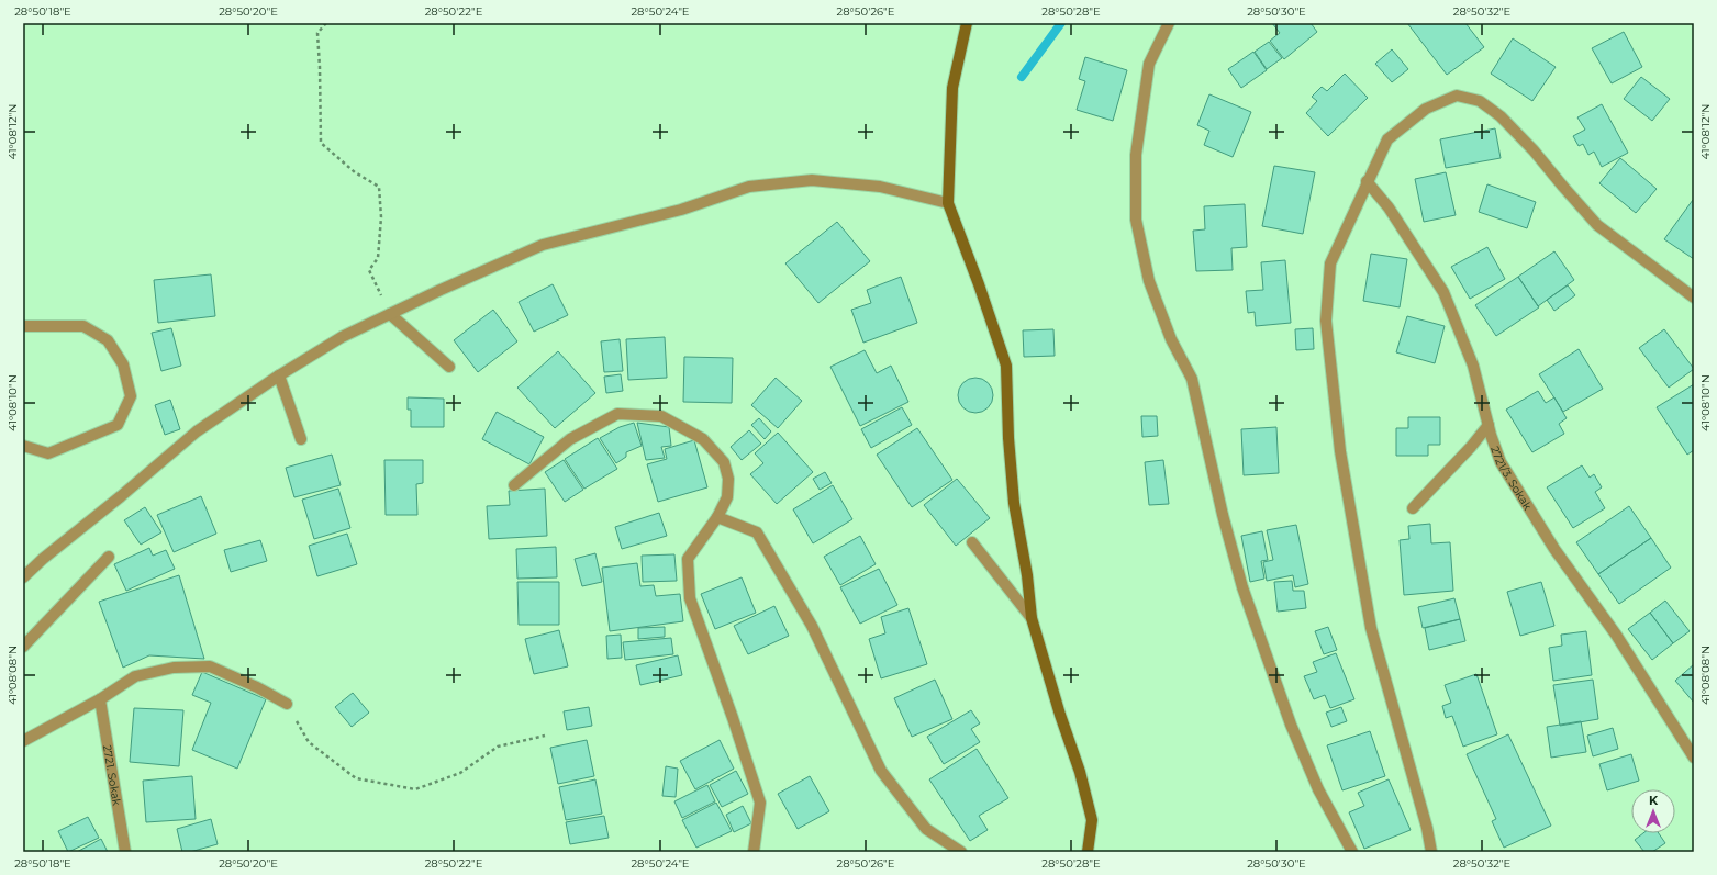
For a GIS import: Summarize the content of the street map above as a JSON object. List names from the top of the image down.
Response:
{
  "streets": {
    "street": ["2721/3. Sokak", "2721. Sokak"]
  },
  "north": "top",
  "coordinates": [
    "28°50'18\"E",
    "28°50'20\"E",
    "28°50'22\"E",
    "28°50'24\"E",
    "28°50'26\"E",
    "28°50'28\"E",
    "28°50'30\"E",
    "28°50'32\"E",
    "41°08'12\"N",
    "41°08'10\"N",
    "41°08'08\"N"
  ]
}
